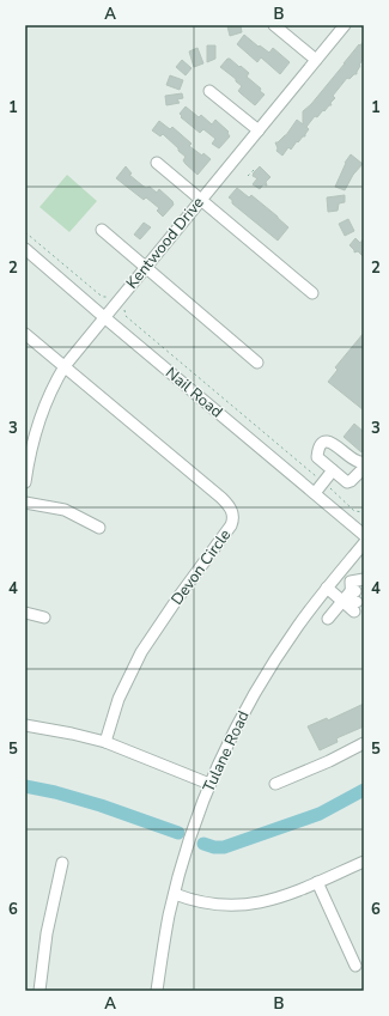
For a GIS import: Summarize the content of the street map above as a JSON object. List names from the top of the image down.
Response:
{
  "streets": {
    "street": [
      "Kentwood Drive",
      "Nail Road",
      "Devon Circle",
      "Tulane Road"
    ]
  },
  "crossings": [
    ["Kentwood Drive", "Nail Road"],
    ["Kentwood Drive", "Devon Circle"],
    ["Nail Road", "Tulane Road"]
  ],
  "grid": {
    "columns": ["A", "B"],
    "rows": [
      "1",
      "2",
      "3",
      "4",
      "5",
      "6"
    ]
  }
}
